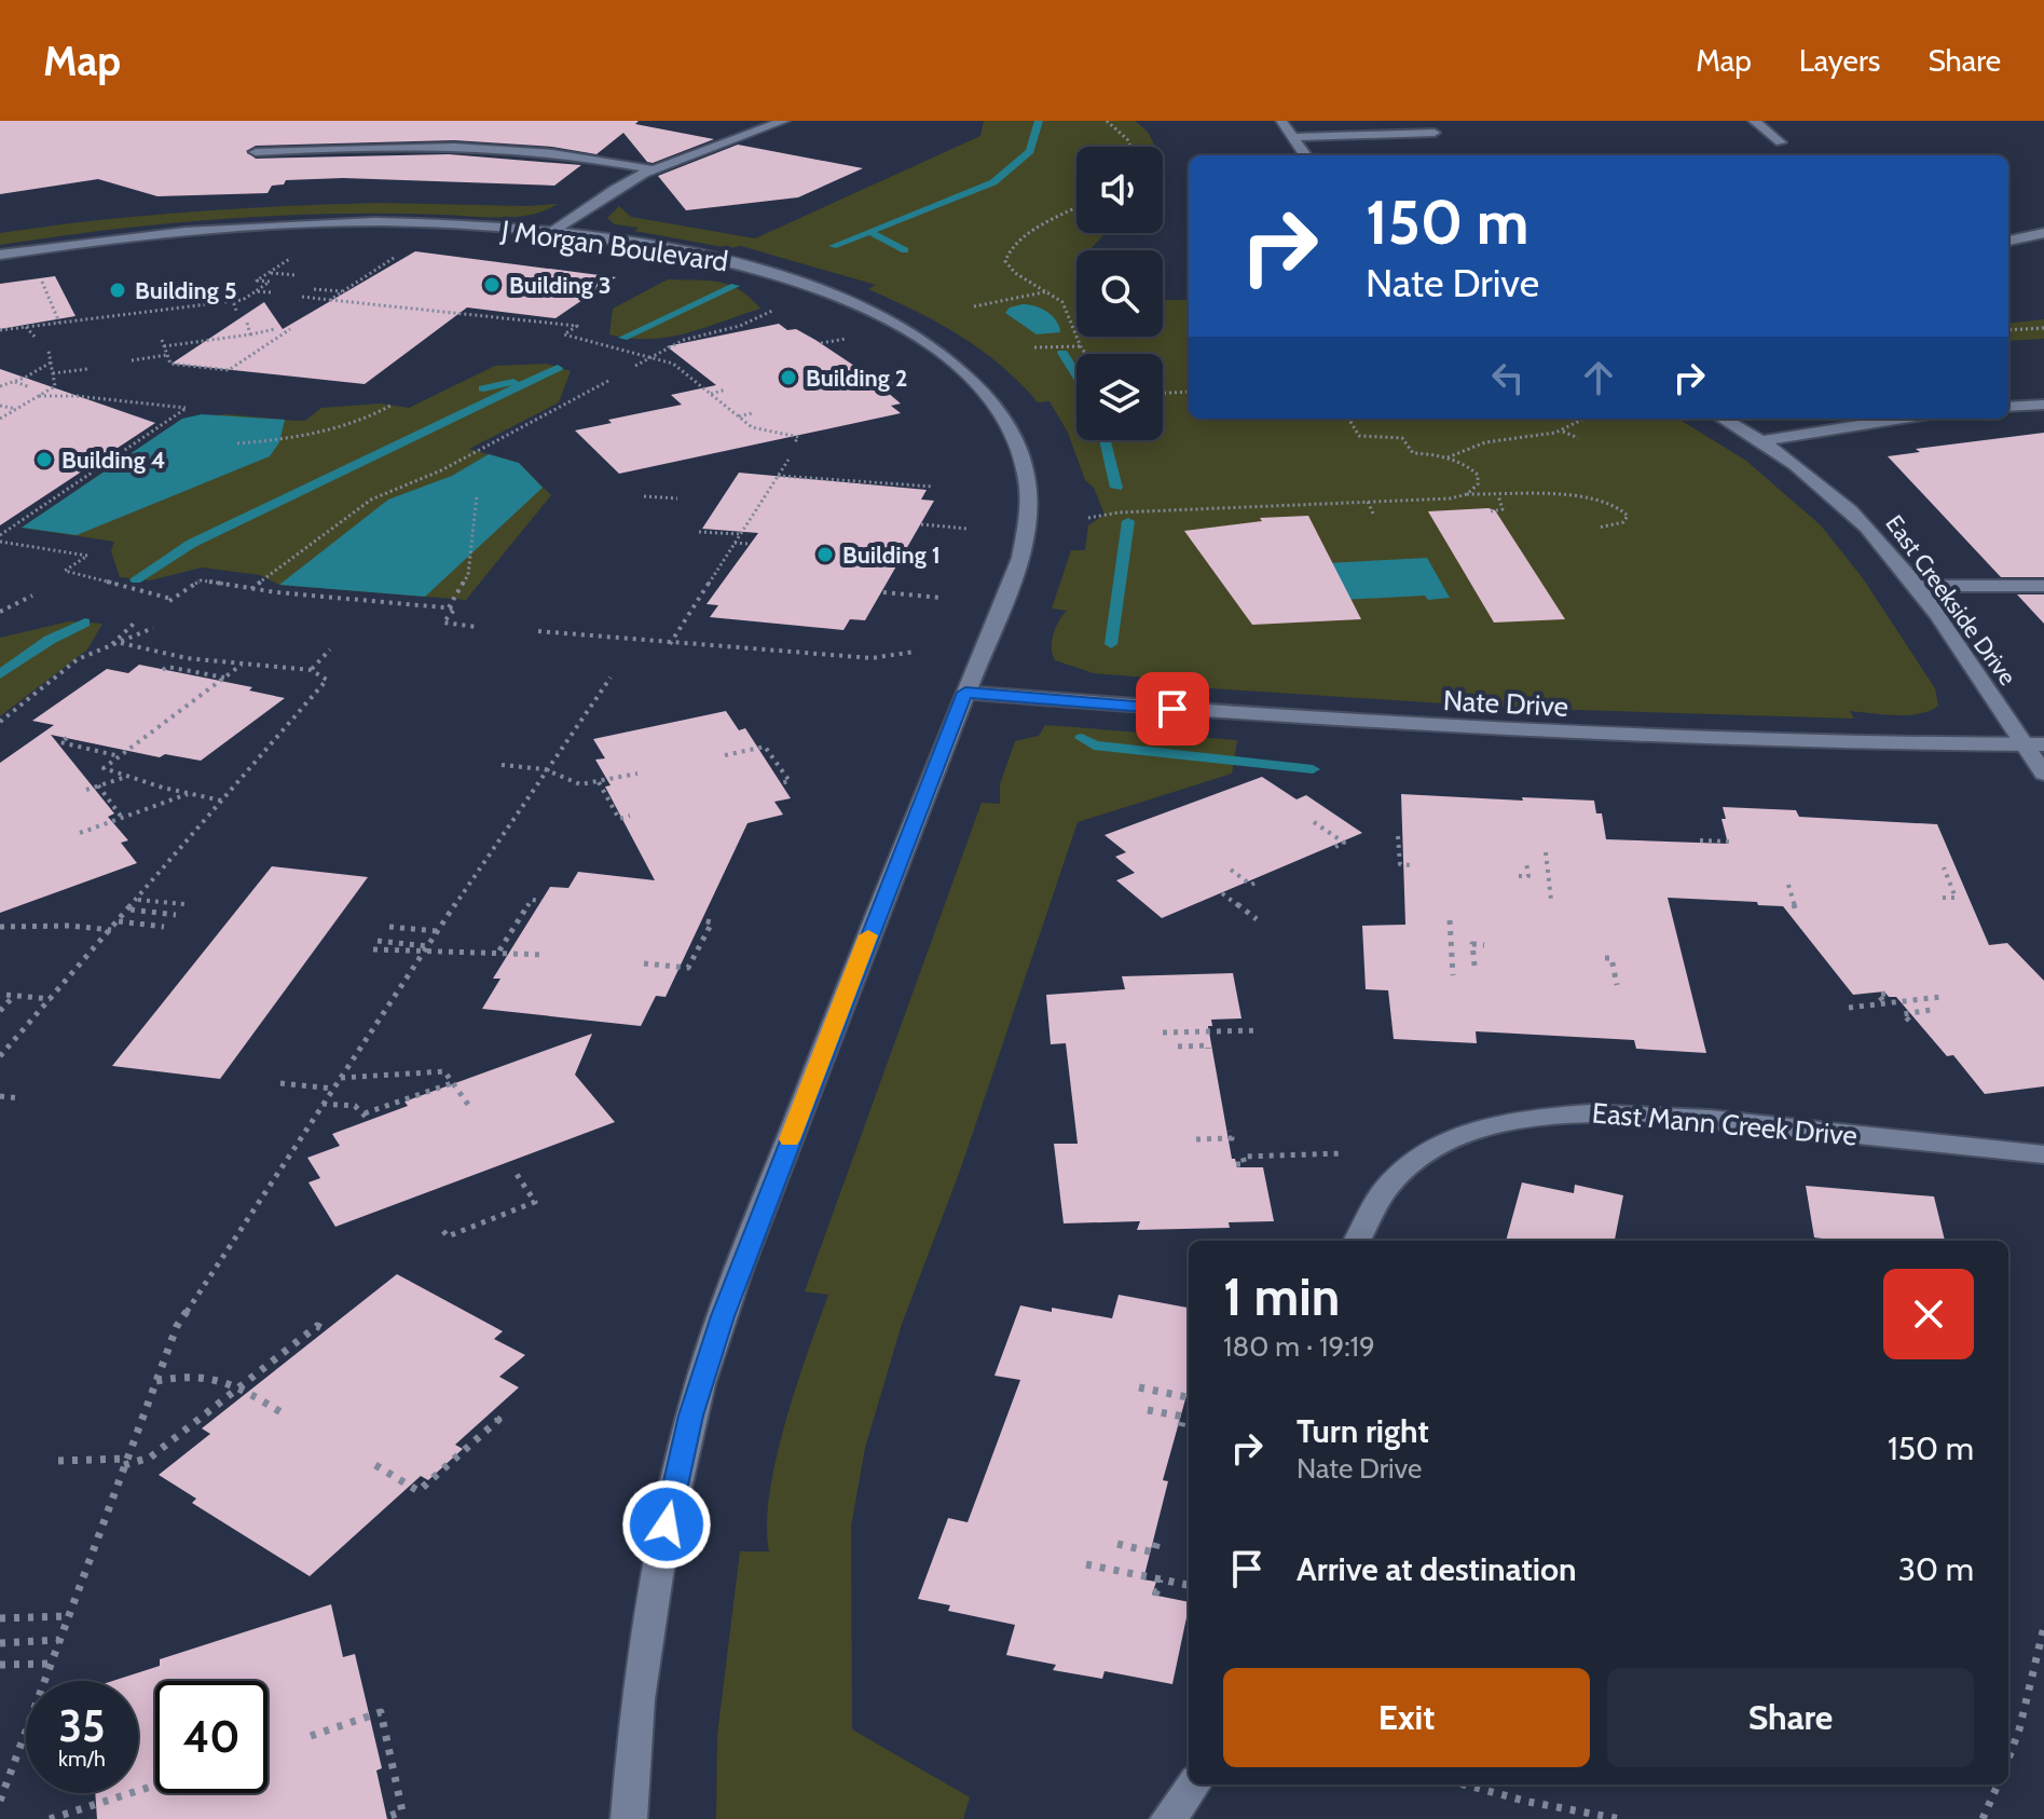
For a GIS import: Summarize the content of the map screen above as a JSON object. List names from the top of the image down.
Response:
{
  "streets": {
    "street": [
      "J Morgan Boulevard",
      "East Creekside Drive",
      "Nate Drive",
      "East Mann Creek Drive"
    ]
  },
  "crossings": [
    ["J Morgan Boulevard", "Nate Drive"],
    ["East Creekside Drive", "Nate Drive"]
  ],
  "places": [
    "Building 3",
    "Building 5",
    "Building 2",
    "Building 4",
    "Building 1"
  ],
  "page": {
    "header": "Map",
    "nav": ["Map", "Layers", "Share"],
    "turn": ["150 m", "Nate Drive"],
    "heading": ["1 min", "180 m · 19:19"],
    "list": [
      {
        "name": "Turn right",
        "note": "Nate Drive",
        "value": "150 m"
      },
      {
        "name": "Arrive at destination",
        "value": "30 m"
      }
    ],
    "buttons": ["Exit", "Share"],
    "speed": "35 km/h",
    "limit": "40"
  }
}
